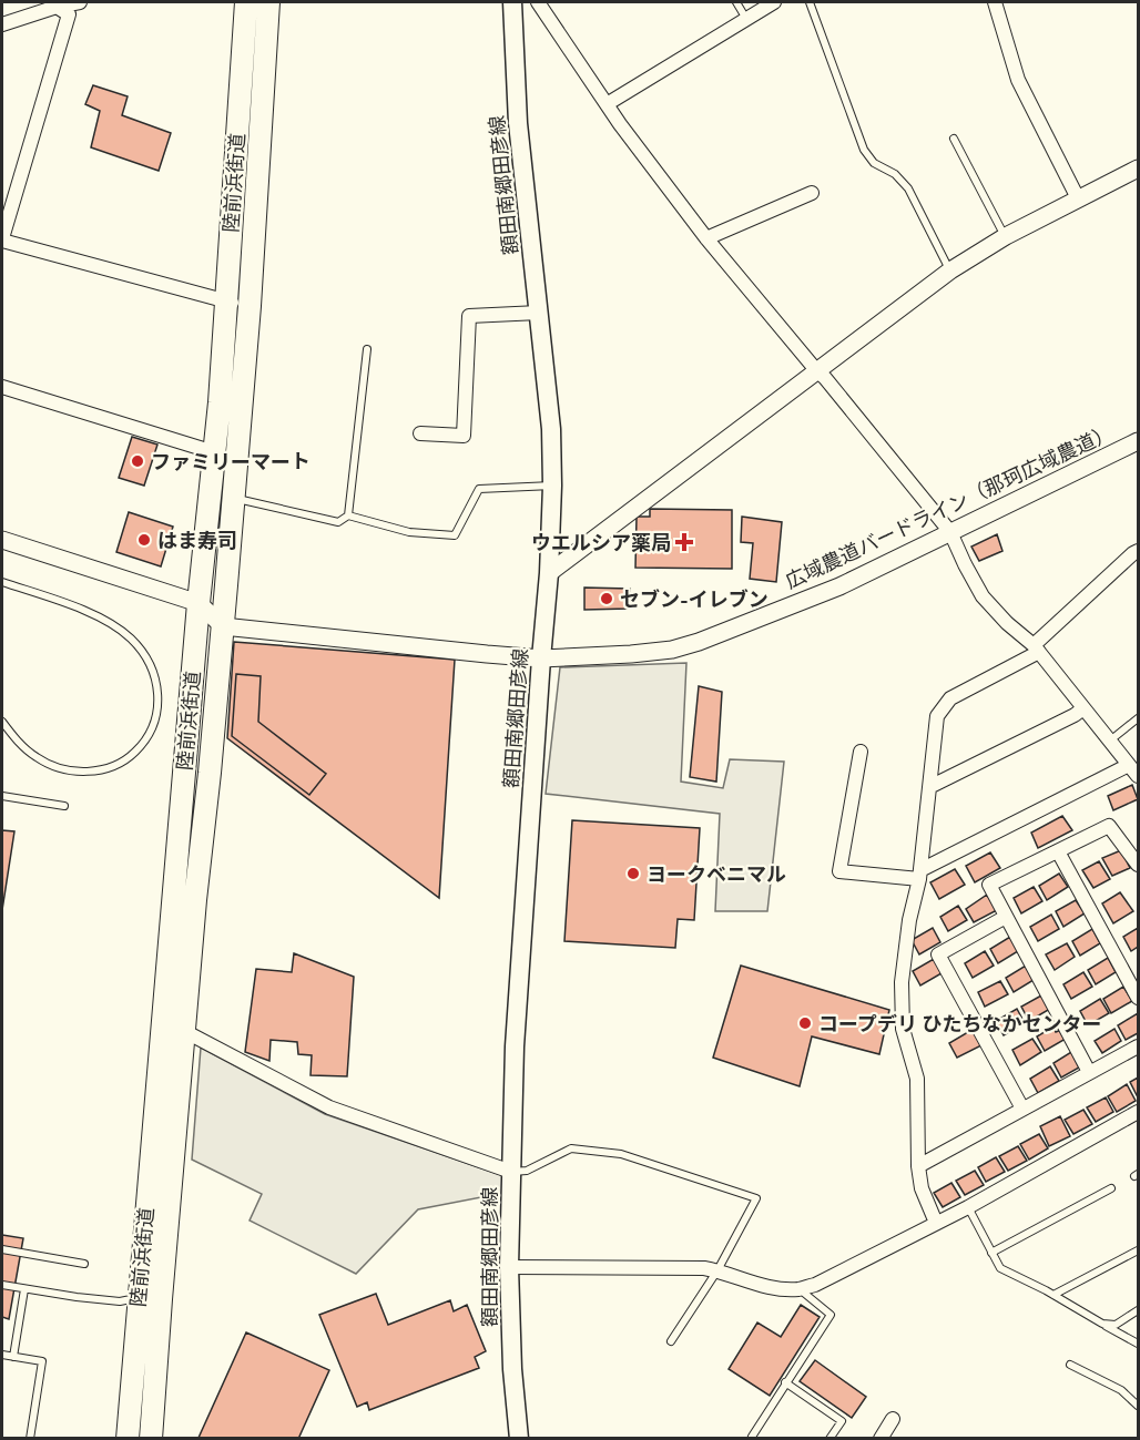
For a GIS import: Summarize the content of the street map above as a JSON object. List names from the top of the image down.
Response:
{
  "streets": {
    "highway": ["陸前浜街道"],
    "main road": ["額田南郷田彦線"],
    "street": ["広域農道バードライン（那珂広域農道）"]
  },
  "crossings": [
    ["陸前浜街道", "広域農道バードライン（那珂広域農道）"],
    ["額田南郷田彦線", "広域農道バードライン（那珂広域農道）"]
  ],
  "places": {
    "other": [
      "ファミリーマート",
      "はま寿司",
      "セブン-イレブン",
      "ヨークベニマル",
      "コープデリ ひたちなかセンター"
    ],
    "health": ["ウエルシア薬局"]
  }
}
